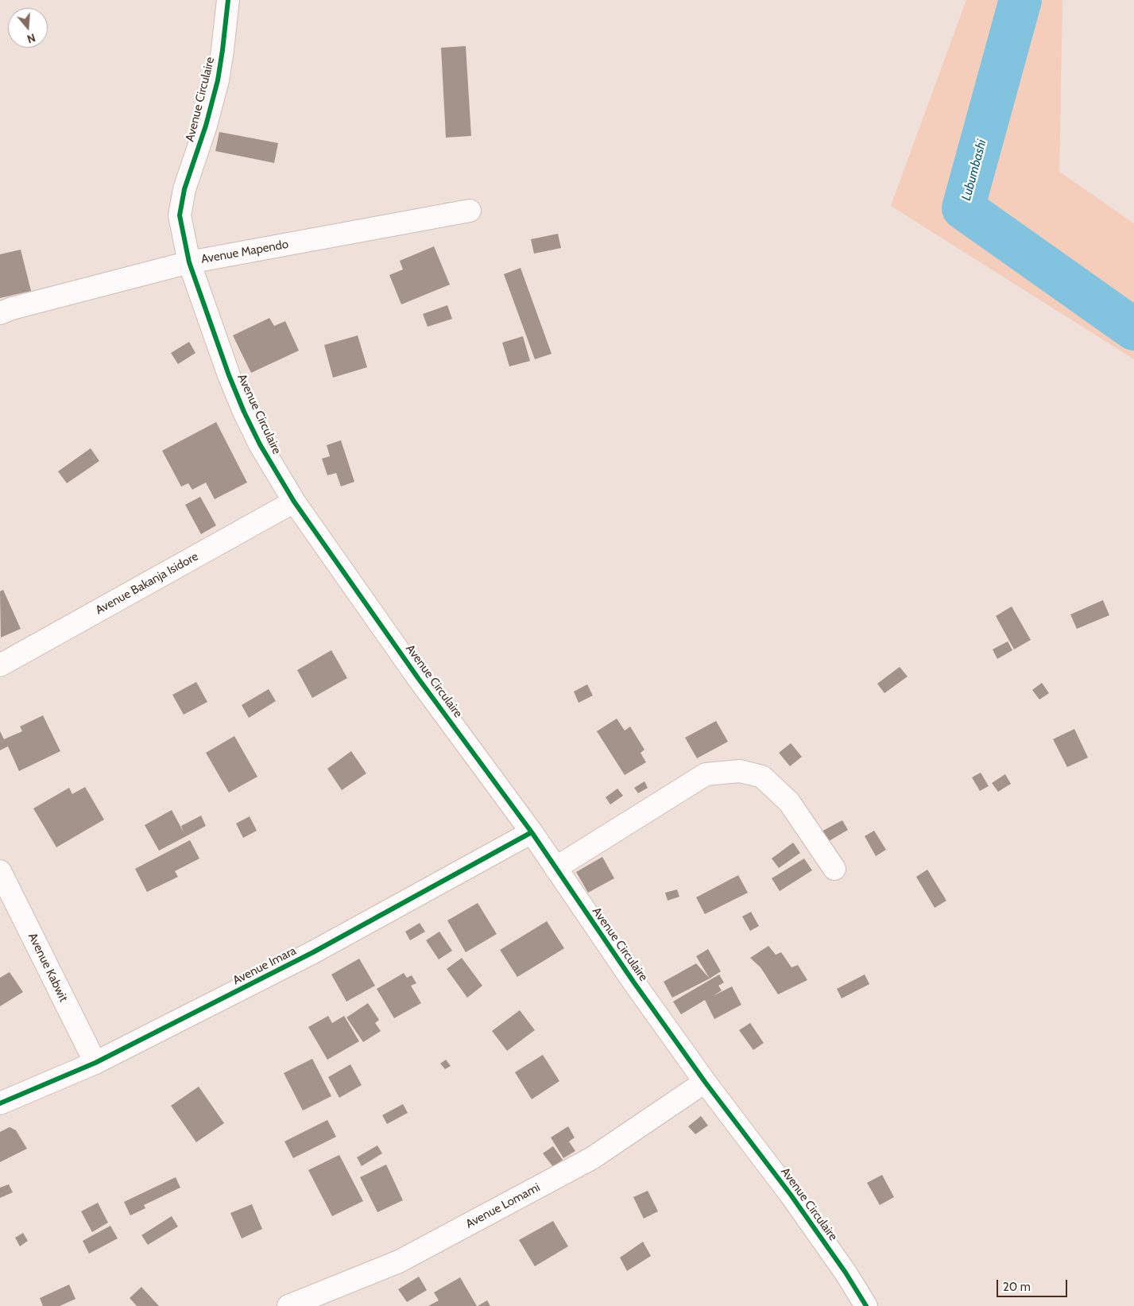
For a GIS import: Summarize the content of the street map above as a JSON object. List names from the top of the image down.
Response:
{
  "streets": {
    "street": [
      "Avenue Circulaire",
      "Avenue Mapendo",
      "Avenue Bakanja Isidore",
      "Avenue Imara",
      "Avenue Kabwit",
      "Avenue Lomami"
    ]
  },
  "crossings": [
    ["Avenue Circulaire", "Avenue Mapendo"],
    ["Avenue Circulaire", "Avenue Bakanja Isidore"],
    ["Avenue Circulaire", "Avenue Imara"],
    ["Avenue Circulaire", "Avenue Lomami"],
    ["Avenue Imara", "Avenue Kabwit"]
  ],
  "water": ["Lubumbashi"],
  "scale_bar": "20 m",
  "north": "bottom"
}
